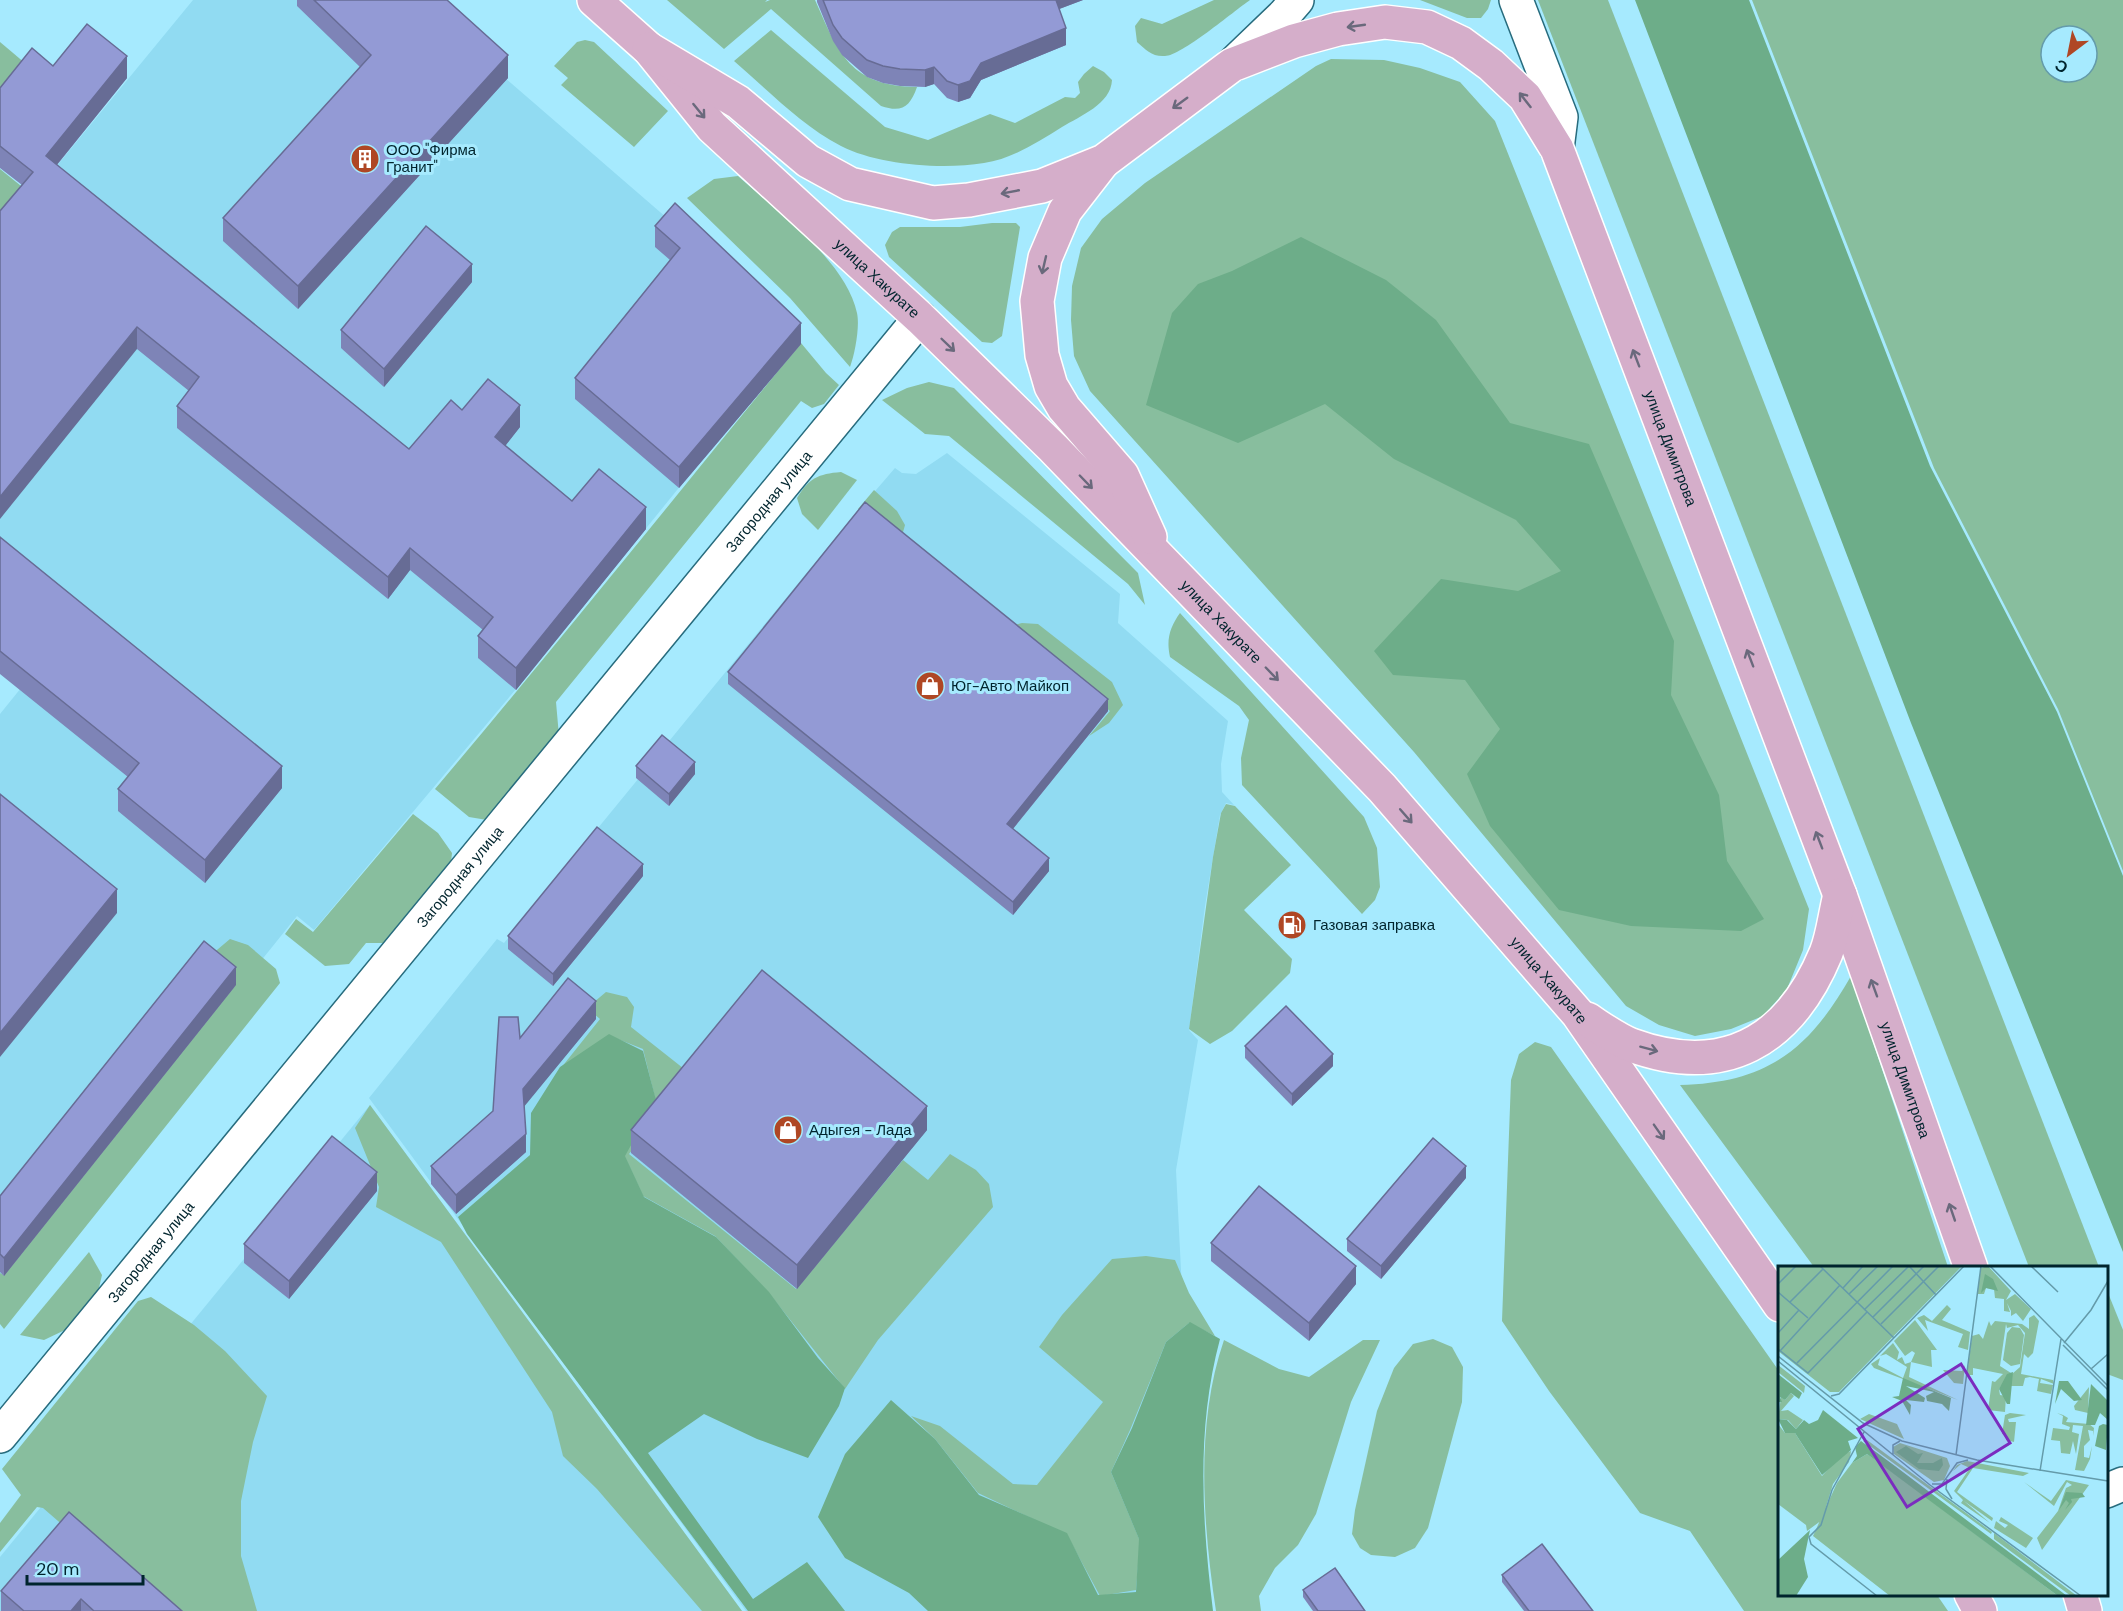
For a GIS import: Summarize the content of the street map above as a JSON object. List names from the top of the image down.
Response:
{
  "streets": {
    "main road": ["улица Хакурате", "улица Димитрова"],
    "street": ["Загородная улица"]
  },
  "crossings": [
    ["улица Хакурате", "Загородная улица"]
  ],
  "one_way": ["улица Хакурате", "улица Димитрова"],
  "places": {
    "building": ["ООО \"Фирма Гранит\""],
    "shop": ["Юг-Авто Майкоп", "Адыгея - Лада"],
    "fuel station": ["Газовая заправка"]
  },
  "scale_bar": "20 m",
  "north": "bottom left"
}
